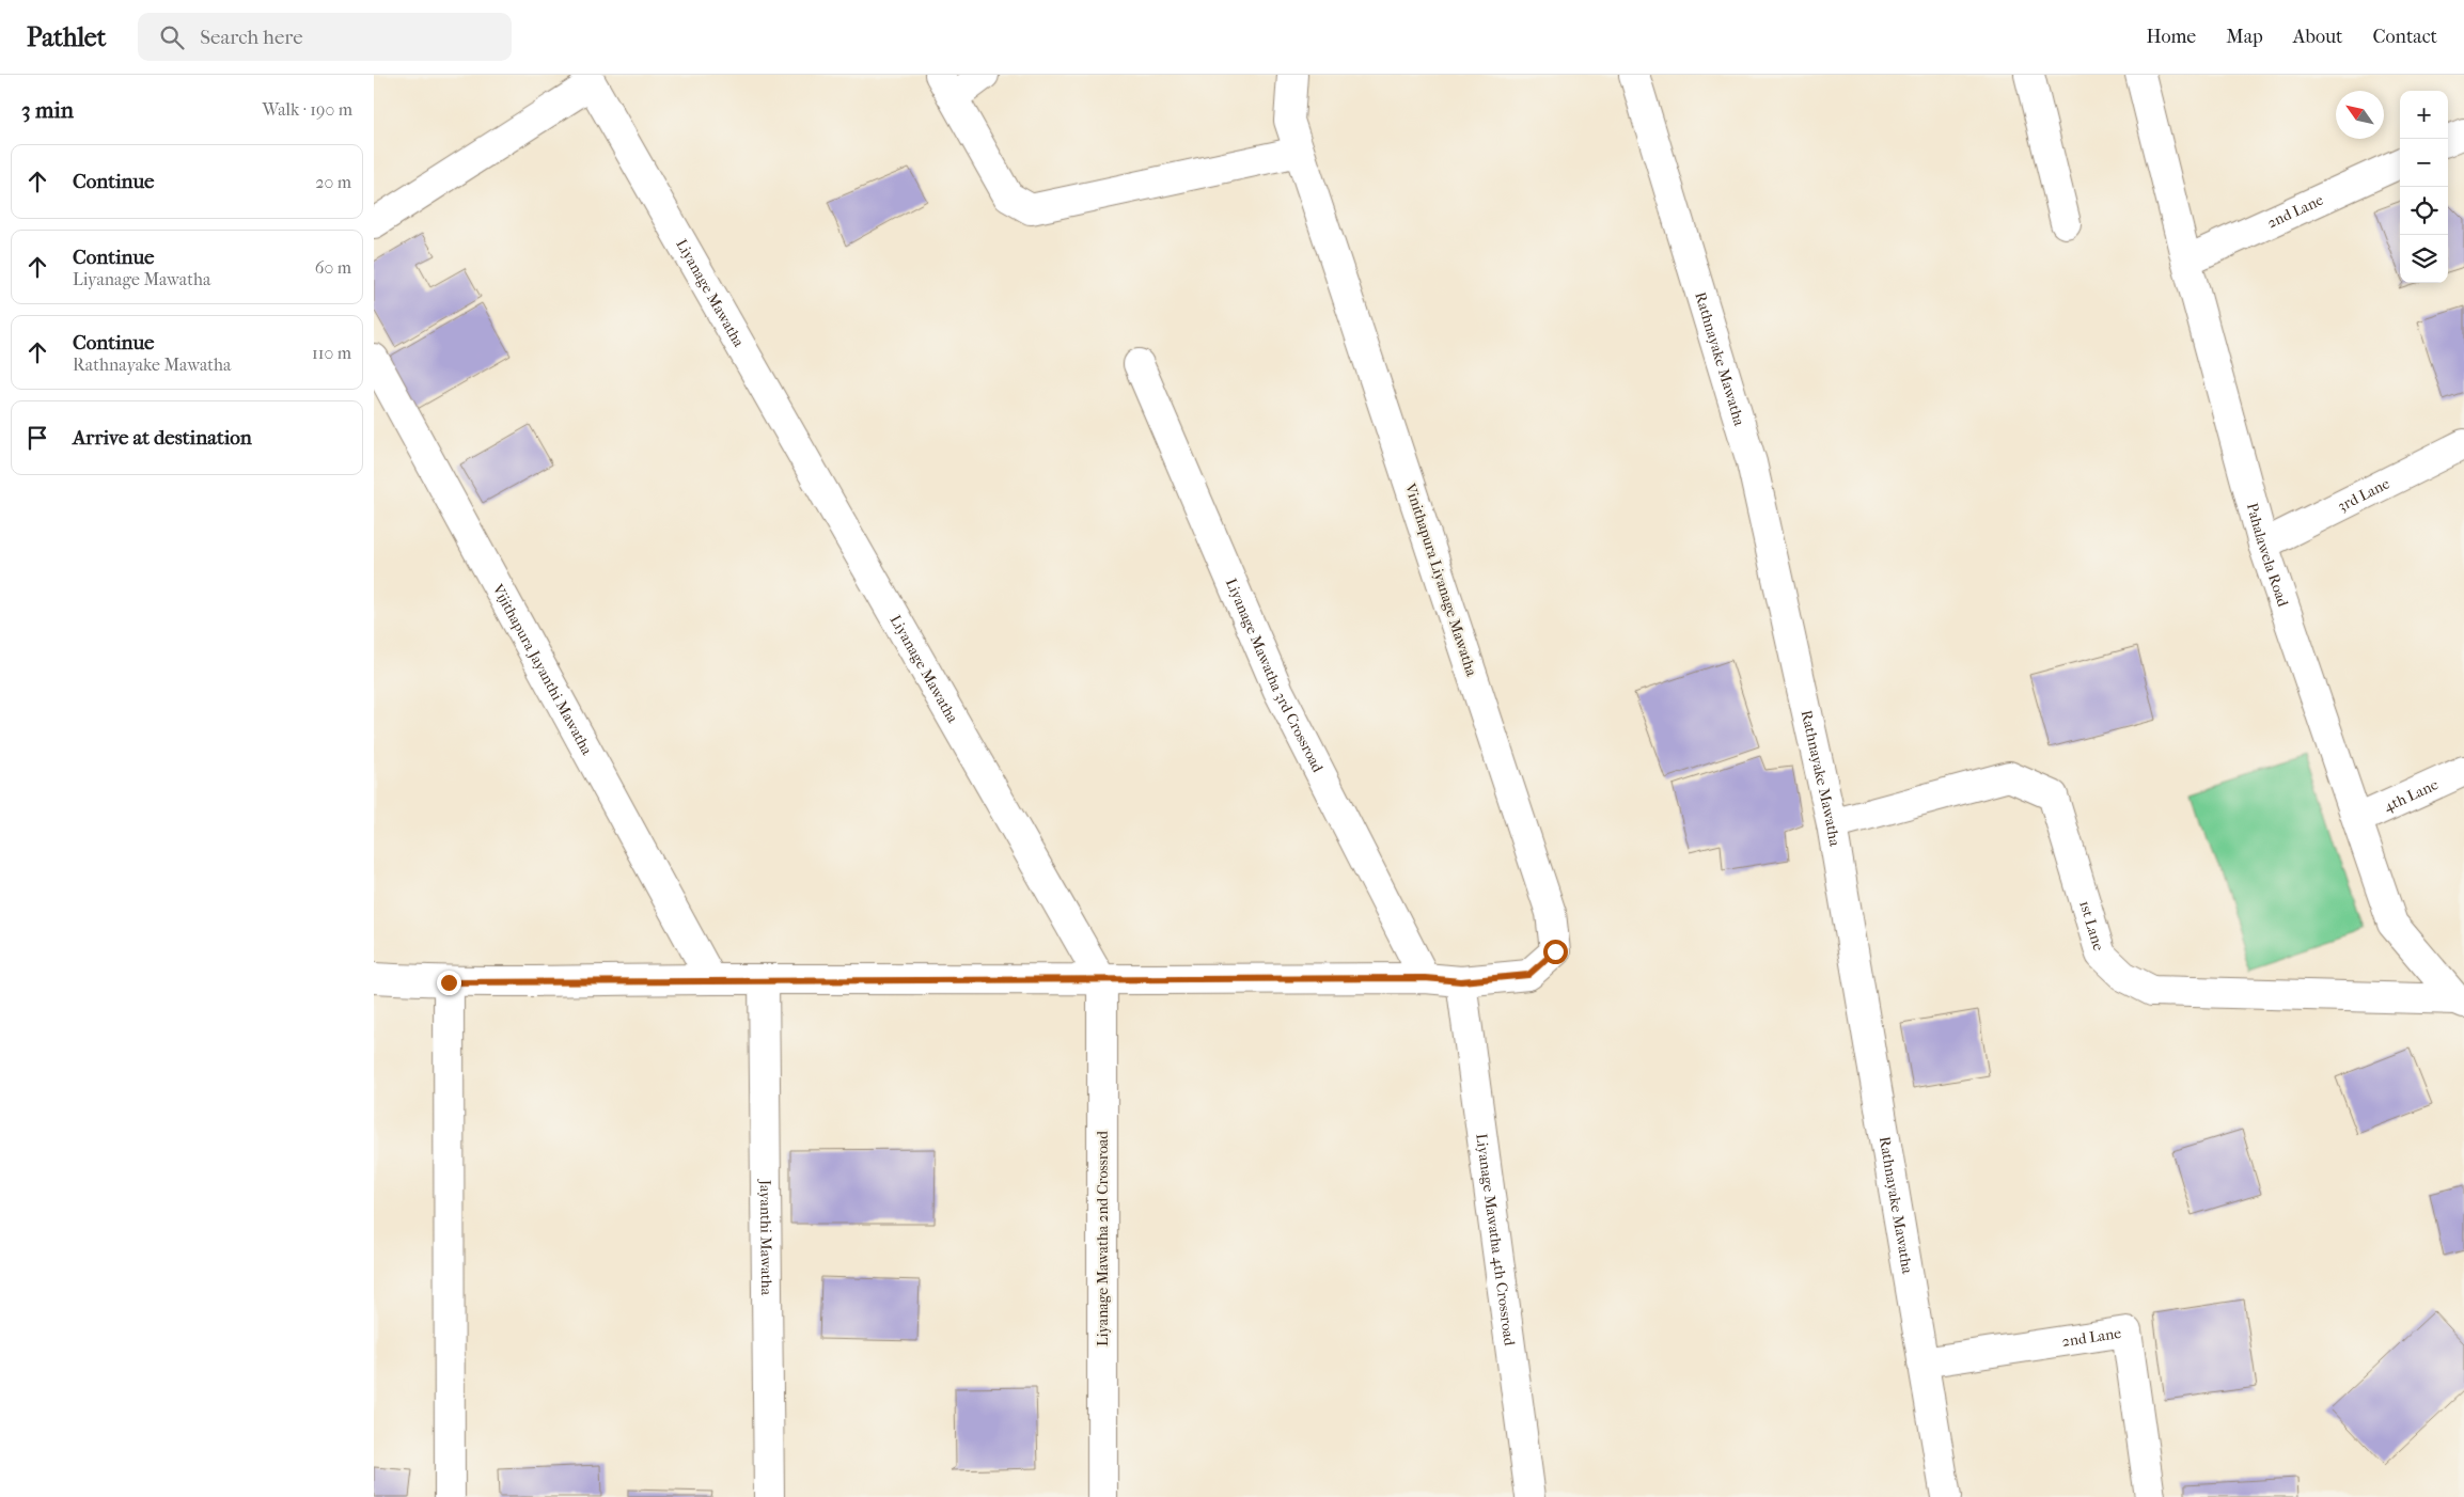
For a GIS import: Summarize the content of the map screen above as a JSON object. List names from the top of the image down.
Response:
{
  "streets": {
    "street": [
      "2nd Lane",
      "Liyanage Mawatha",
      "Rathnayake Mawatha",
      "3rd Lane",
      "Pahalawela Road",
      "Vinithapura Liyanage Mawatha",
      "Vijithapura Jayanthi Mawatha",
      "Liyanage Mawatha 3rd Crossroad",
      "4th Lane",
      "1st Lane",
      "Jayanthi Mawatha",
      "Liyanage Mawatha 2nd Crossroad",
      "Liyanage Mawatha 4th Crossroad"
    ]
  },
  "crossings": [
    ["2nd Lane", "Rathnayake Mawatha"],
    ["2nd Lane", "Pahalawela Road"],
    ["Liyanage Mawatha", "Liyanage Mawatha 2nd Crossroad"],
    ["Rathnayake Mawatha", "1st Lane"],
    ["3rd Lane", "Pahalawela Road"],
    ["Pahalawela Road", "4th Lane"],
    ["Pahalawela Road", "1st Lane"],
    ["Vinithapura Liyanage Mawatha", "Liyanage Mawatha 3rd Crossroad"],
    ["Vinithapura Liyanage Mawatha", "Liyanage Mawatha 4th Crossroad"]
  ],
  "north": "top left",
  "page": {
    "header": "Pathlet",
    "search": "Search here",
    "nav": [
      "Home",
      "Map",
      "About",
      "Contact"
    ],
    "heading": ["3 min", "Walk · 190 m"],
    "map_buttons": ["+", "−"],
    "list": [
      ["Continue", "20 m"],
      ["Continue", "Liyanage Mawatha", "60 m"],
      ["Continue", "Rathnayake Mawatha", "110 m"],
      "Arrive at destination"
    ]
  }
}
